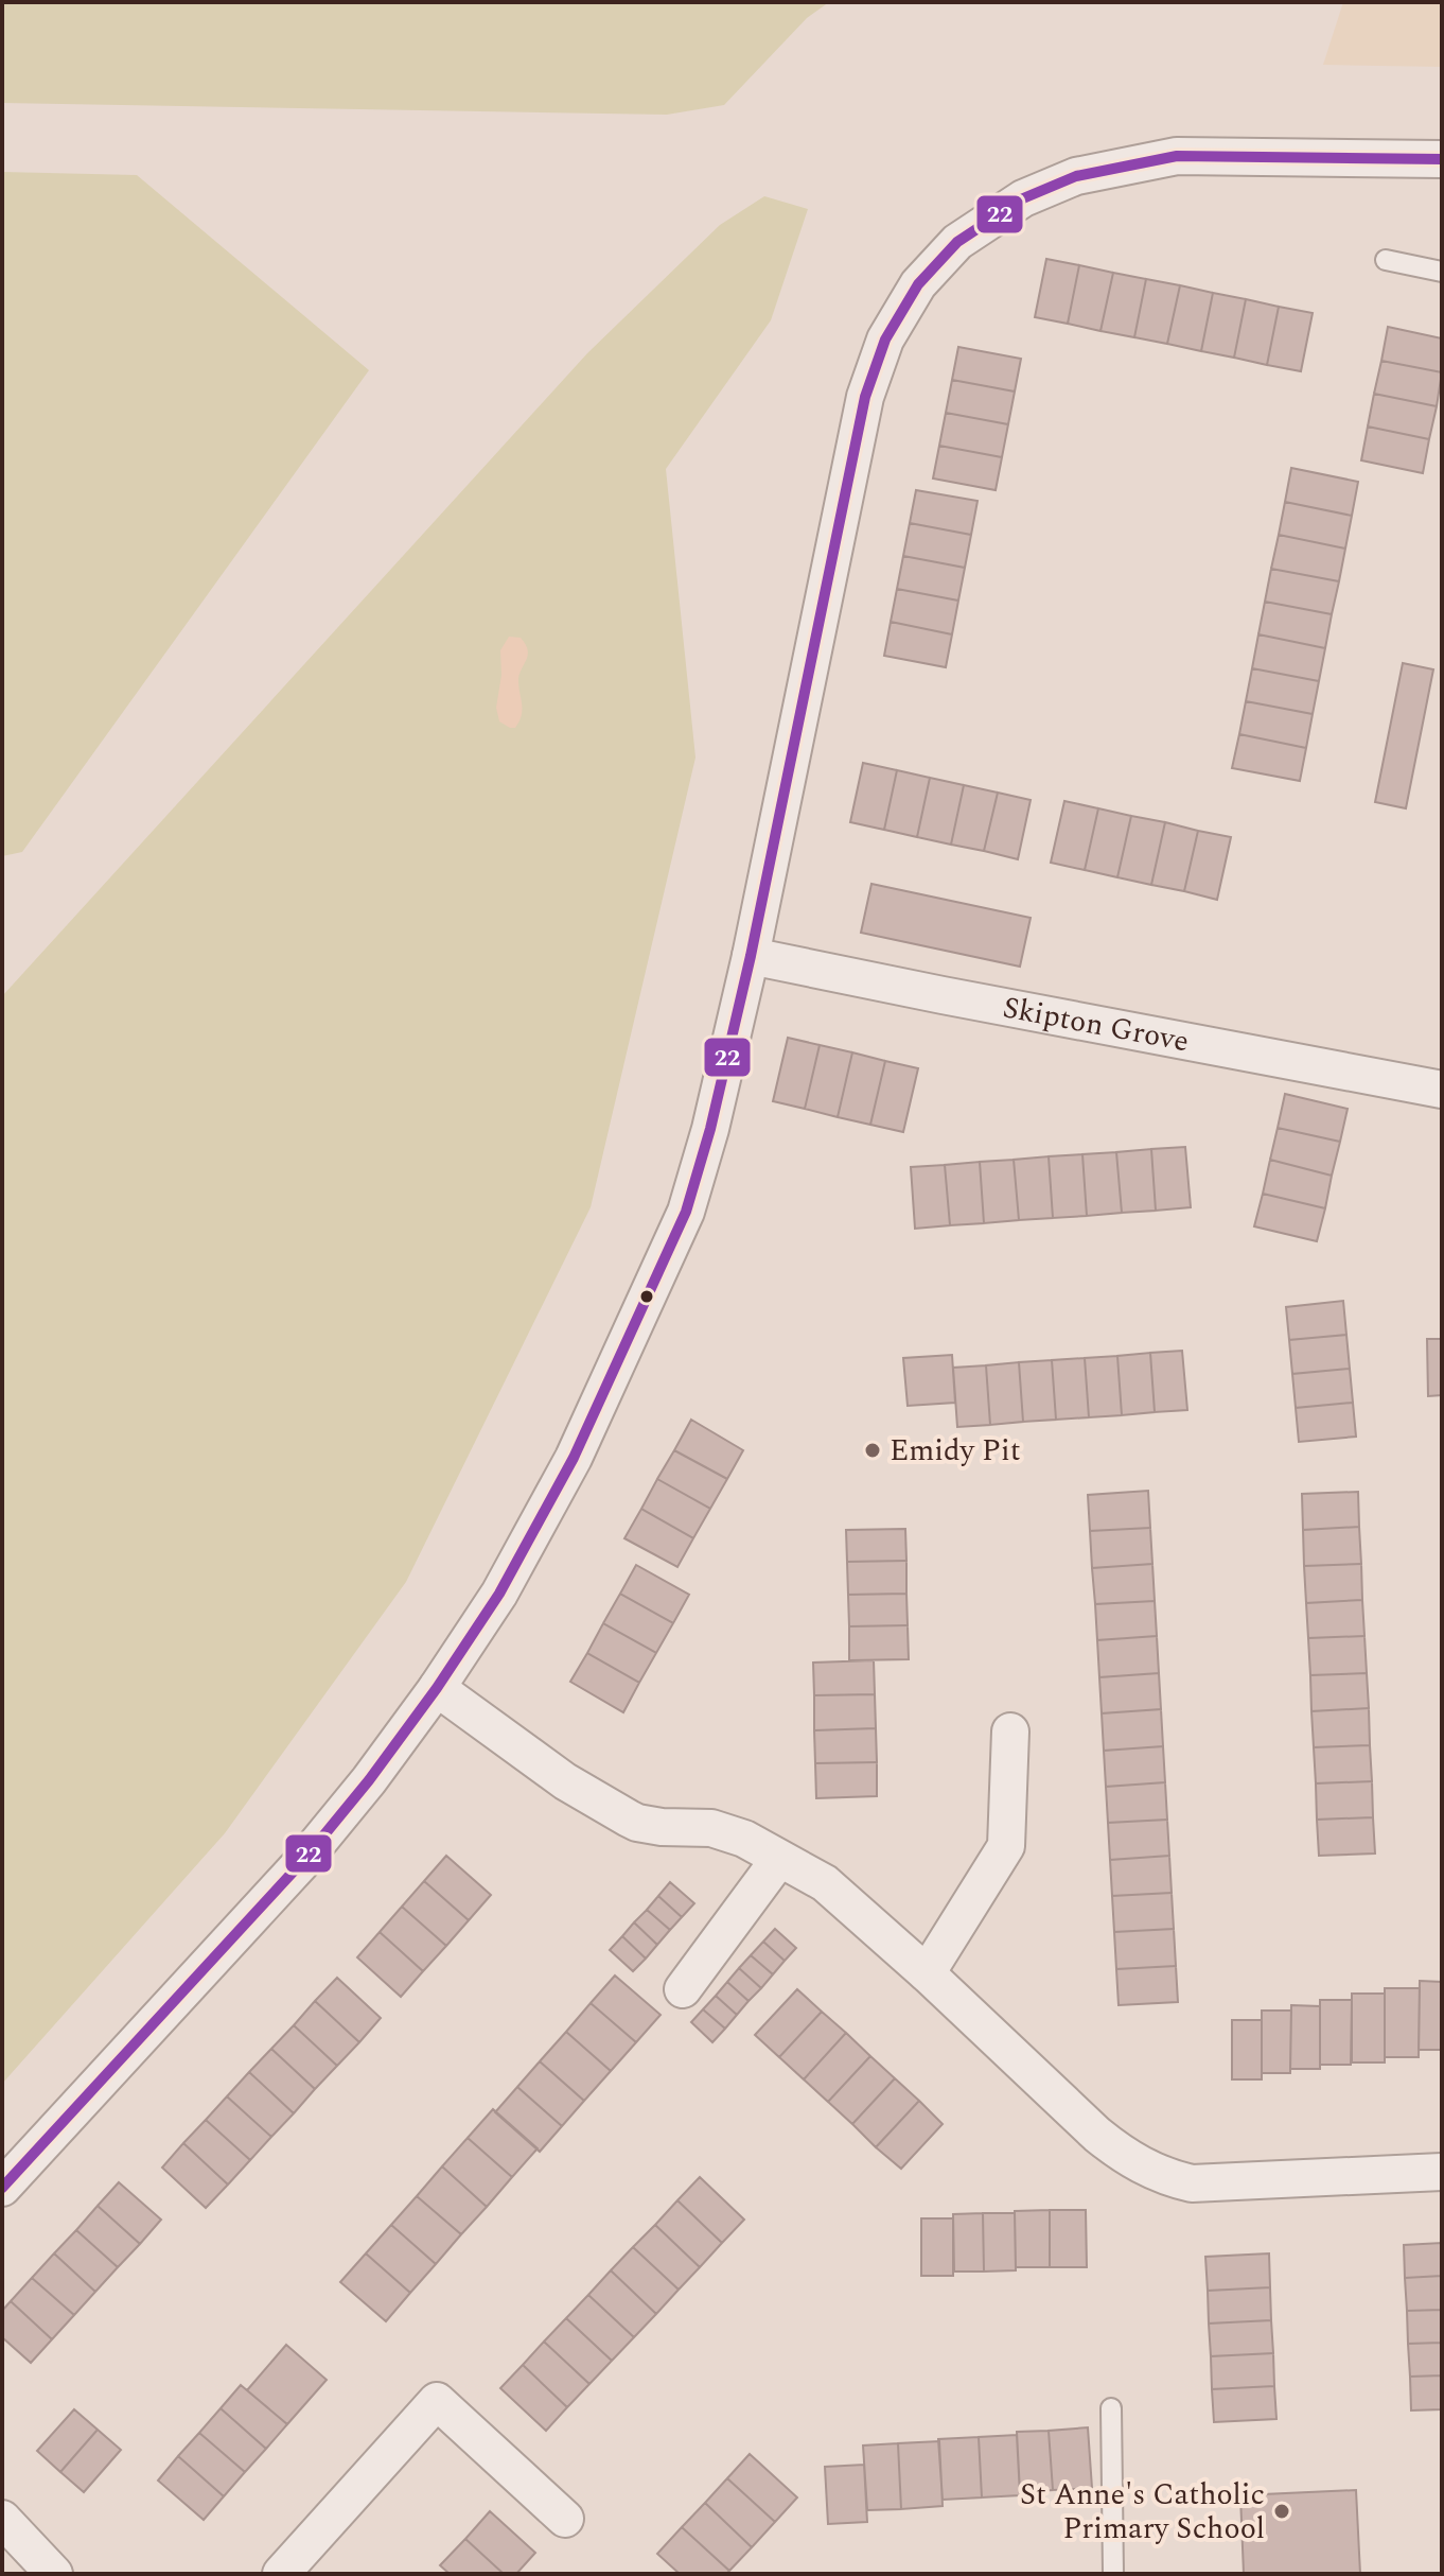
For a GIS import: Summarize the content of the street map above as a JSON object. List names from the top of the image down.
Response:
{
  "streets": {
    "street": ["Skipton Grove"]
  },
  "places": ["Emidy Pit", "St Anne's Catholic Primary School"],
  "lines": ["transit line 22"]
}
